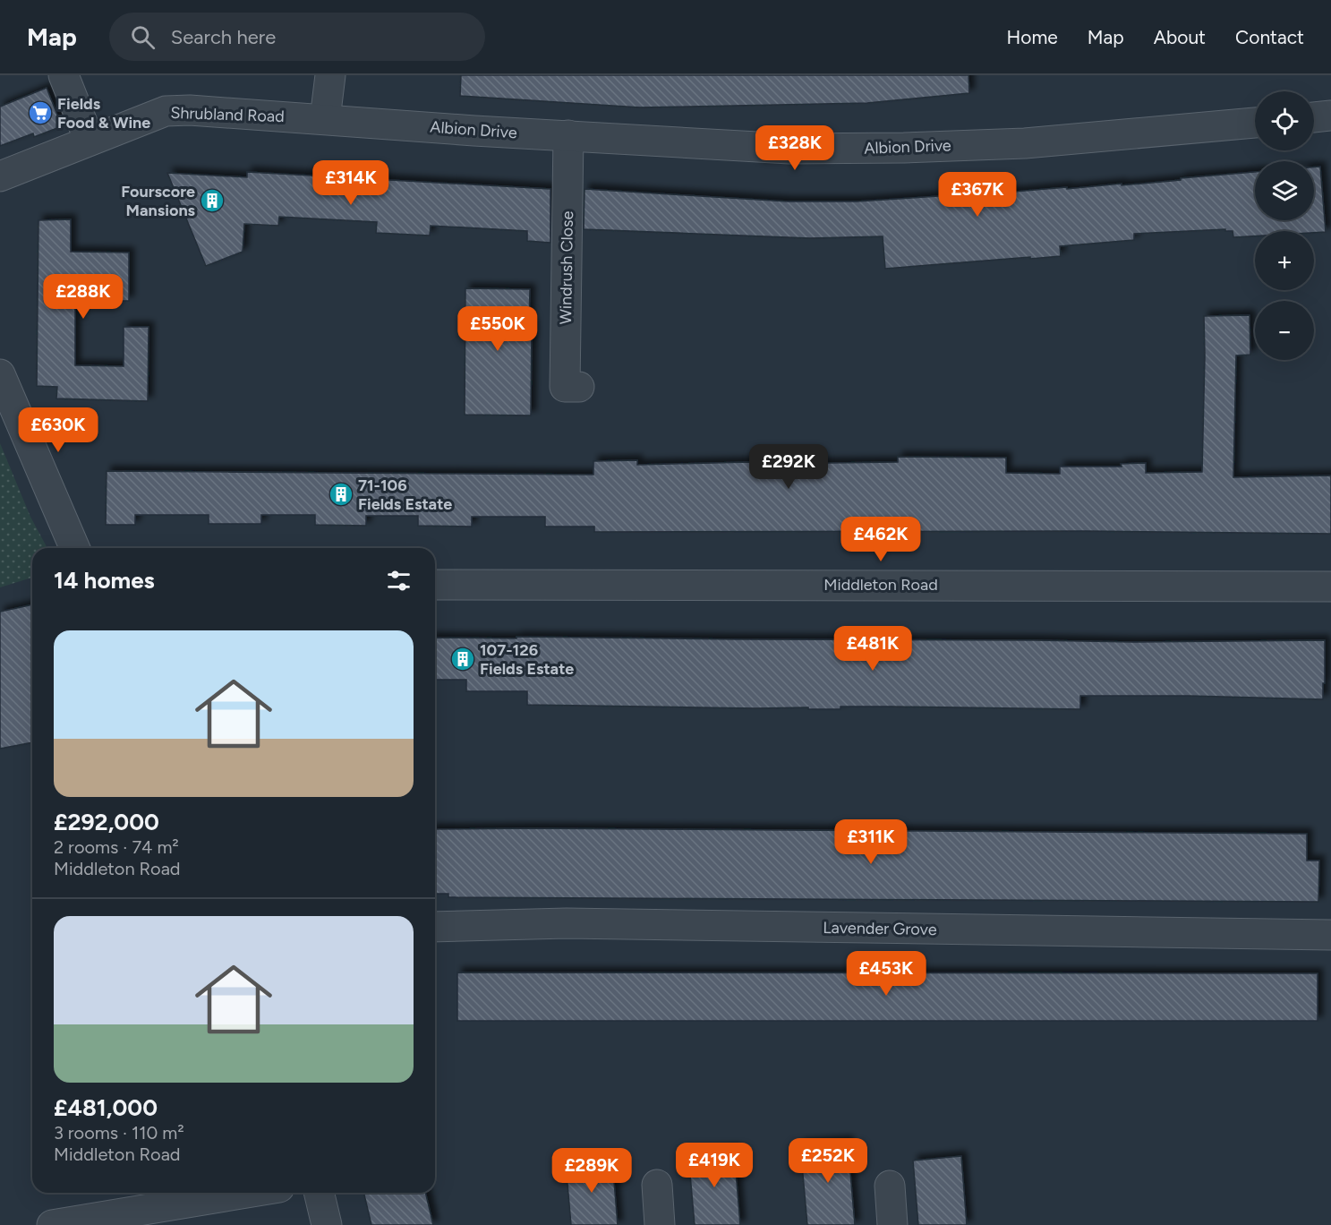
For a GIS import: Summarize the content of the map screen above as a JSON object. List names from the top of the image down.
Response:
{
  "streets": {
    "street": [
      "Shrubland Road",
      "Albion Drive",
      "Windrush Close",
      "Middleton Road",
      "Lavender Grove"
    ]
  },
  "crossings": [
    ["Shrubland Road", "Albion Drive"],
    ["Albion Drive", "Windrush Close"]
  ],
  "places": {
    "supermarket": ["Fields Food & Wine"],
    "building": ["Fourscore Mansions", "71-106 Fields Estate", "107-126 Fields Estate"]
  },
  "page": {
    "header": "Map",
    "search": "Search here",
    "nav": [
      "Home",
      "Map",
      "About",
      "Contact"
    ],
    "map_buttons": ["+", "−"],
    "price": [
      "£328K",
      "£314K",
      "£367K",
      "£288K",
      "£550K",
      "£630K",
      "£292K",
      "£462K",
      "£481K",
      "£311K",
      "£453K",
      "£252K",
      "£419K",
      "£289K"
    ],
    "heading": "14 homes",
    "list": [
      {
        "name": "£292,000",
        "note": "2 rooms · 74 m² · Middleton Road"
      },
      {
        "name": "£481,000",
        "note": "3 rooms · 110 m² · Middleton Road"
      }
    ]
  }
}
